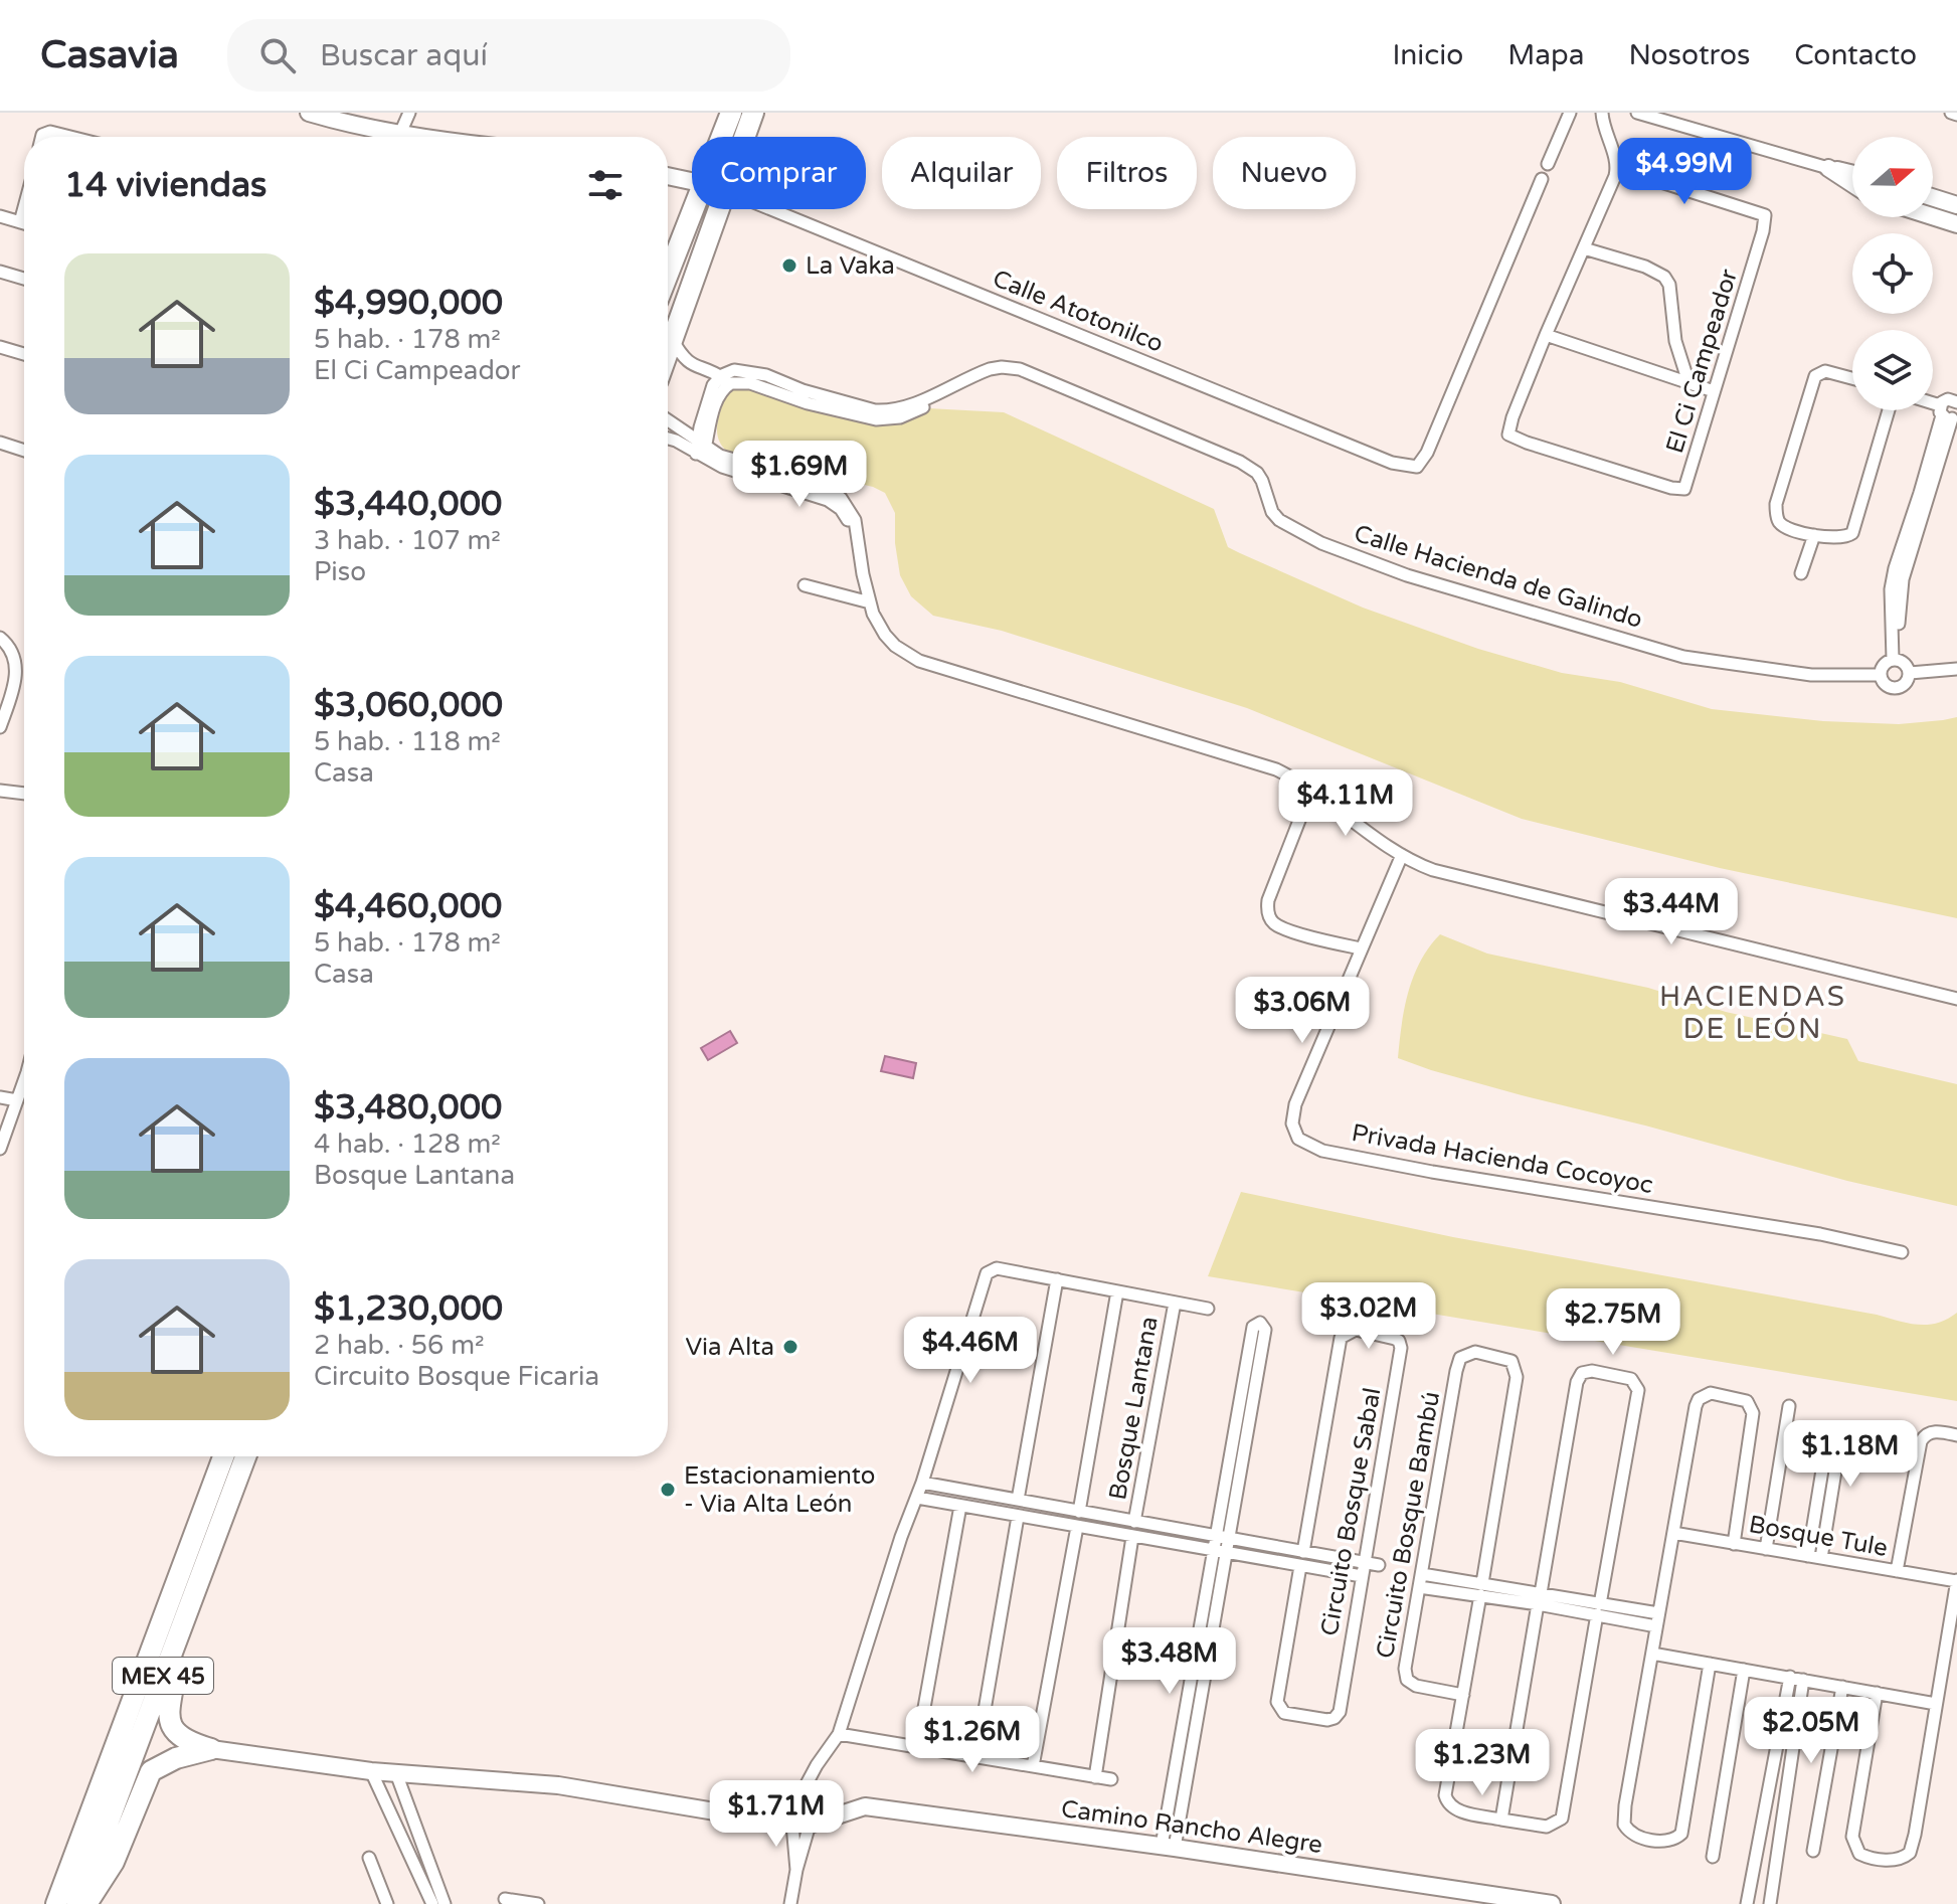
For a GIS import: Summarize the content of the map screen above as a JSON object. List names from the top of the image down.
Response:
{
  "streets": {
    "highway": ["MEX 45"],
    "street": [
      "Calle Atotonilco",
      "El Ci Campeador",
      "Calle Hacienda de Galindo",
      "Privada Hacienda Cocoyoc",
      "Bosque Lantana",
      "Circuito Bosque Sabal",
      "Circuito Bosque Bambú",
      "Bosque Tule",
      "Camino Rancho Alegre"
    ]
  },
  "districts": ["HACIENDAS DE LEÓN"],
  "places": ["La Vaka", "Via Alta", "Estacionamiento - Via Alta León"],
  "north": "right",
  "page": {
    "header": "Casavia",
    "search": "Buscar aquí",
    "nav": [
      "Inicio",
      "Mapa",
      "Nosotros",
      "Contacto"
    ],
    "chip": [
      "Comprar",
      "Alquilar",
      "Filtros",
      "Nuevo"
    ],
    "heading": "14 viviendas",
    "price": [
      "$4.99M",
      "$1.69M",
      "$4.11M",
      "$3.44M",
      "$3.06M",
      "$3.02M",
      "$2.75M",
      "$4.46M",
      "$1.18M",
      "$3.48M",
      "$2.05M",
      "$1.26M",
      "$1.23M",
      "$1.71M"
    ],
    "list": [
      {
        "name": "$4,990,000",
        "note": "5 hab. · 178 m² · El Ci Campeador"
      },
      {
        "name": "$3,440,000",
        "note": "3 hab. · 107 m² · Piso"
      },
      {
        "name": "$3,060,000",
        "note": "5 hab. · 118 m² · Casa"
      },
      {
        "name": "$4,460,000",
        "note": "5 hab. · 178 m² · Casa"
      },
      {
        "name": "$3,480,000",
        "note": "4 hab. · 128 m² · Bosque Lantana"
      },
      {
        "name": "$1,230,000",
        "note": "2 hab. · 56 m² · Circuito Bosque Ficaria"
      }
    ]
  }
}
